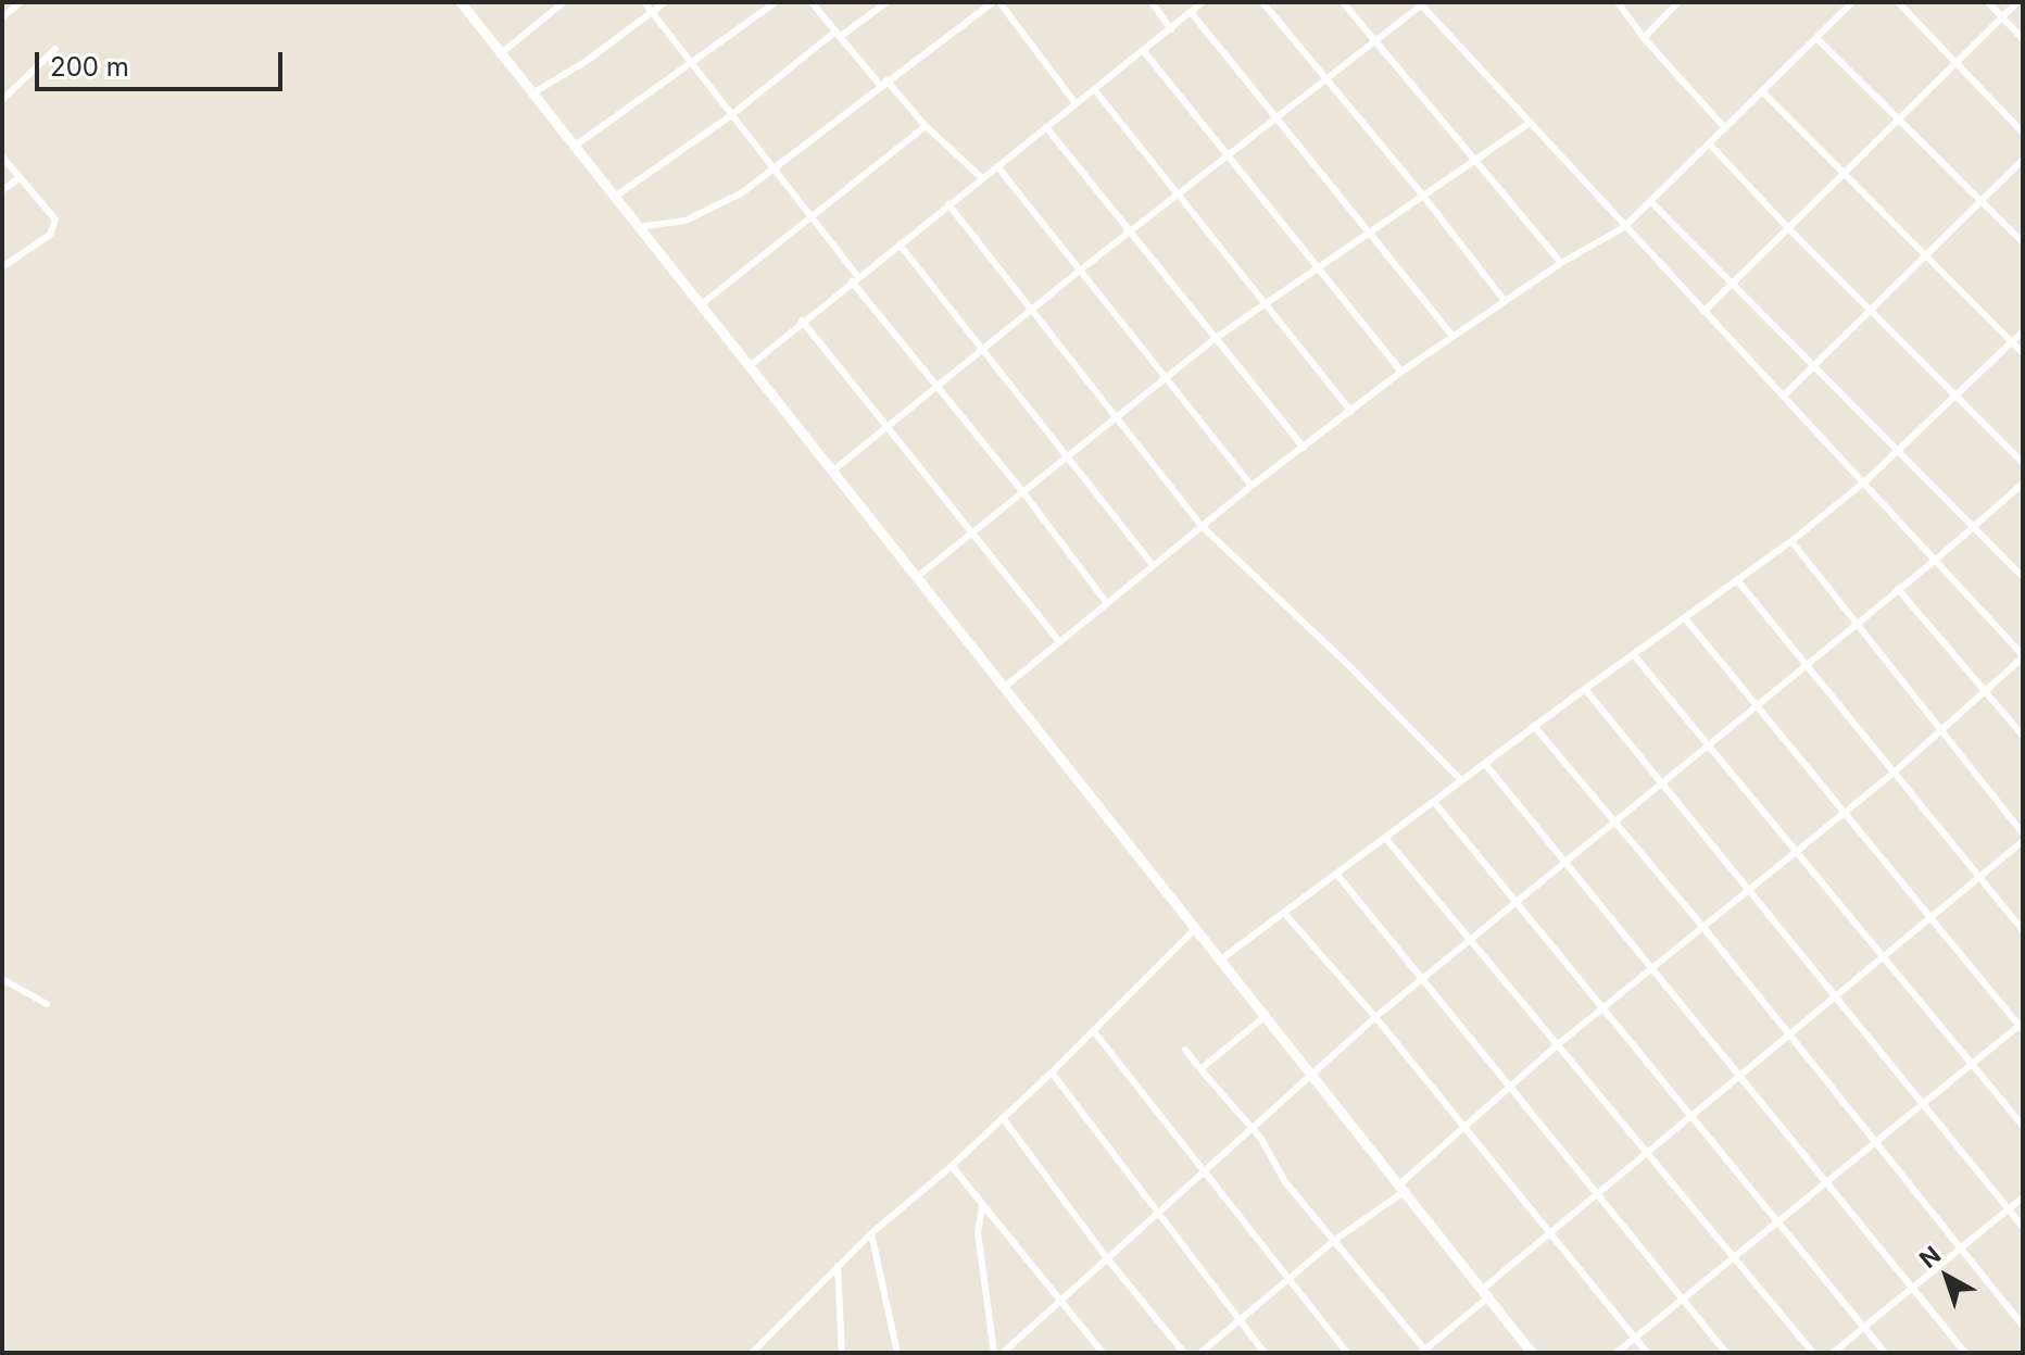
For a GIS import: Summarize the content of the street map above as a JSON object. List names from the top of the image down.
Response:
{
  "scale_bar": "200 m",
  "north": "top left"
}
